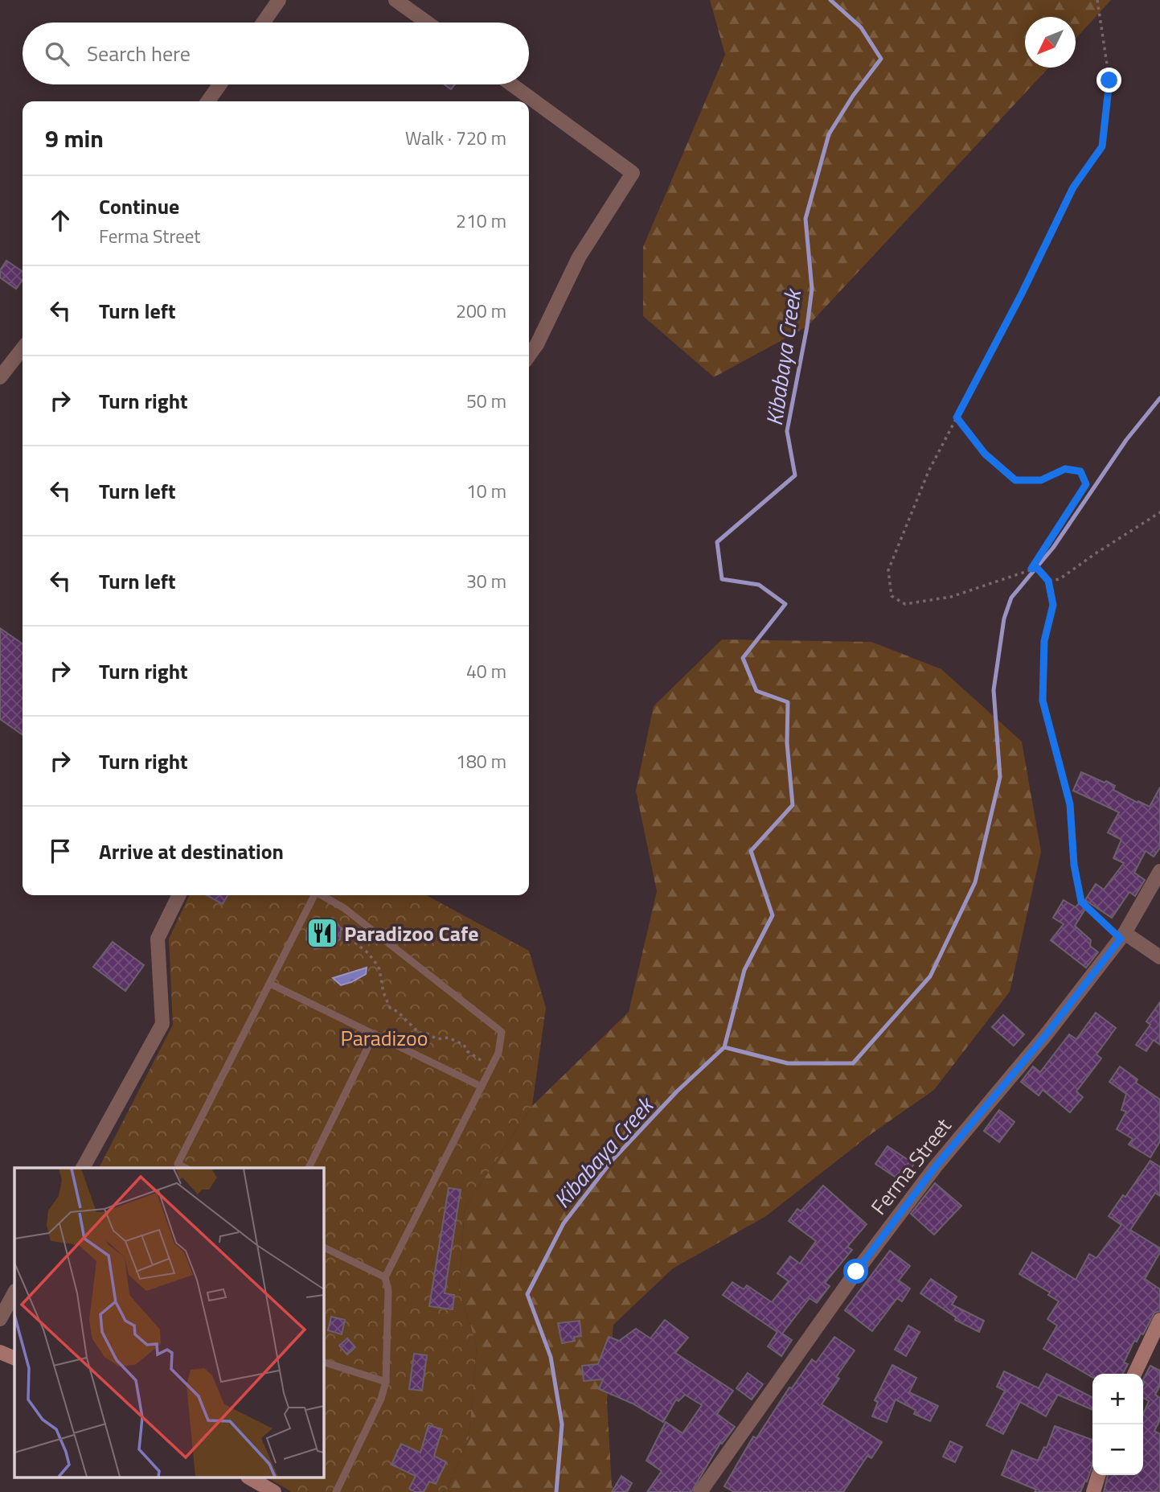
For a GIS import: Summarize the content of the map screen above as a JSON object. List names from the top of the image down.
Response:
{
  "streets": {
    "street": ["Ferma Street"]
  },
  "water": ["Kibabaya Creek"],
  "parks": ["Paradizoo"],
  "places": {
    "restaurant": ["Paradizoo Cafe"]
  },
  "north": "bottom left",
  "page": {
    "search": "Search here",
    "heading": ["9 min", "Walk · 720 m"],
    "list": [
      ["Continue", "Ferma Street", "210 m"],
      ["Turn left", "200 m"],
      ["Turn right", "50 m"],
      ["Turn left", "10 m"],
      ["Turn left", "30 m"],
      ["Turn right", "40 m"],
      ["Turn right", "180 m"],
      "Arrive at destination"
    ],
    "map_buttons": ["+", "−"]
  }
}
